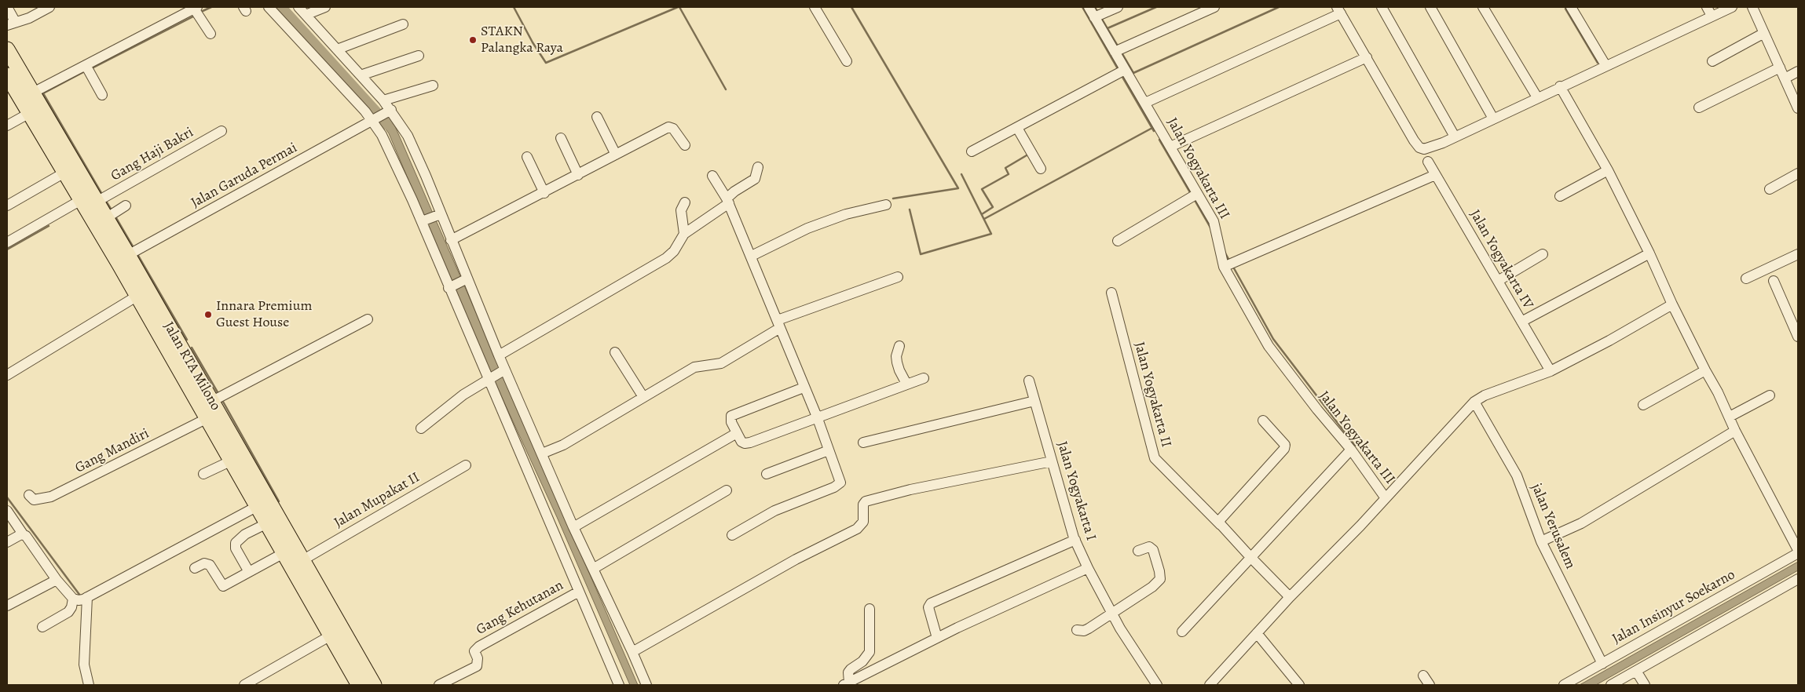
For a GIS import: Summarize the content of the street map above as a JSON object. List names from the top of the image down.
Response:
{
  "streets": {
    "highway": ["Jalan RTA Milono"],
    "street": [
      "Gang Haji Bakri",
      "Jalan Yogyakarta III",
      "Jalan Garuda Permai",
      "Jalan Yogyakarta IV",
      "Jalan Yogyakarta II",
      "Gang Mandiri",
      "Jalan Yogyakarta I",
      "Jalan Mupakat II",
      "jalan Yerusalem",
      "Jalan Insinyur Soekarno",
      "Gang Kehutanan"
    ]
  },
  "crossings": [
    ["Gang Haji Bakri", "Jalan RTA Milono"],
    ["Jalan Garuda Permai", "Jalan RTA Milono"],
    ["Jalan RTA Milono", "Gang Mandiri"],
    ["Jalan RTA Milono", "Jalan Mupakat II"],
    ["jalan Yerusalem", "Jalan Insinyur Soekarno"]
  ],
  "places": ["STAKN Palangka Raya", "Innara Premium Guest House"]
}
